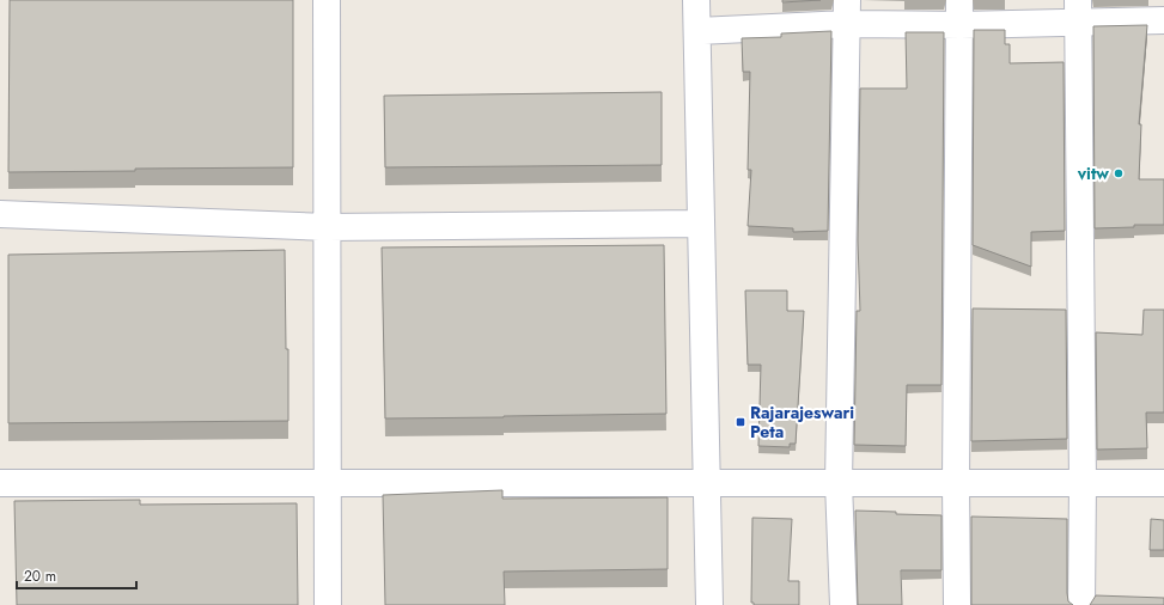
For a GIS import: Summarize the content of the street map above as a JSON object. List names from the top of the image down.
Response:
{
  "places": {
    "other": ["vitw"],
    "transit": ["Rajarajeswari Peta"]
  },
  "scale_bar": "20 m"
}
